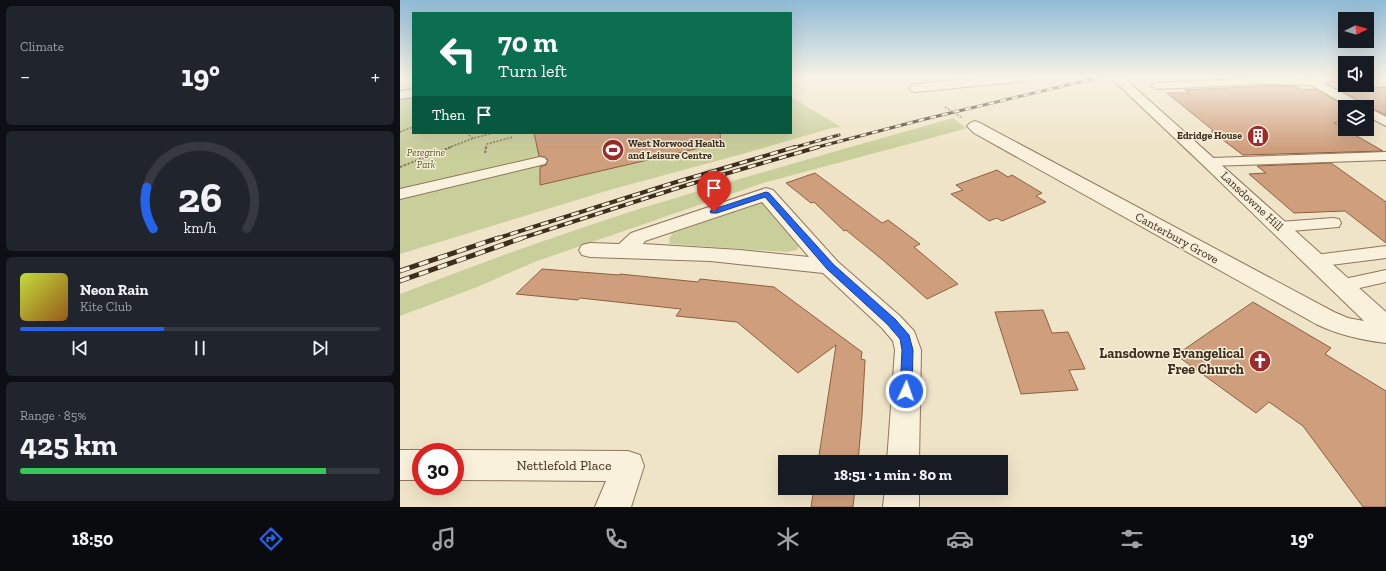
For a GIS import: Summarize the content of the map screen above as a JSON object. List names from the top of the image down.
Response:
{
  "streets": {
    "street": ["Lansdowne Hill", "Canterbury Grove", "Nettlefold Place"]
  },
  "parks": ["Peregrine Park"],
  "places": {
    "building": ["Edridge House"],
    "sports": ["West Norwood Health and Leisure Centre"],
    "church": ["Lansdowne Evangelical Free Church"]
  },
  "north": "right",
  "page": {
    "tile": [
      "Climate",
      ["Range · 85%", "425 km"]
    ],
    "turn": ["70 m", "Turn left"],
    "heat": ["−", "19°", "+"],
    "then": "Then",
    "song": ["Neon Rain", "Kite Club"],
    "limit": "30",
    "trip": "18:51 · 1 min · 80 m",
    "tabs": ["18:50", "19°"],
    "gauge": ["26", "km/h"]
  }
}
